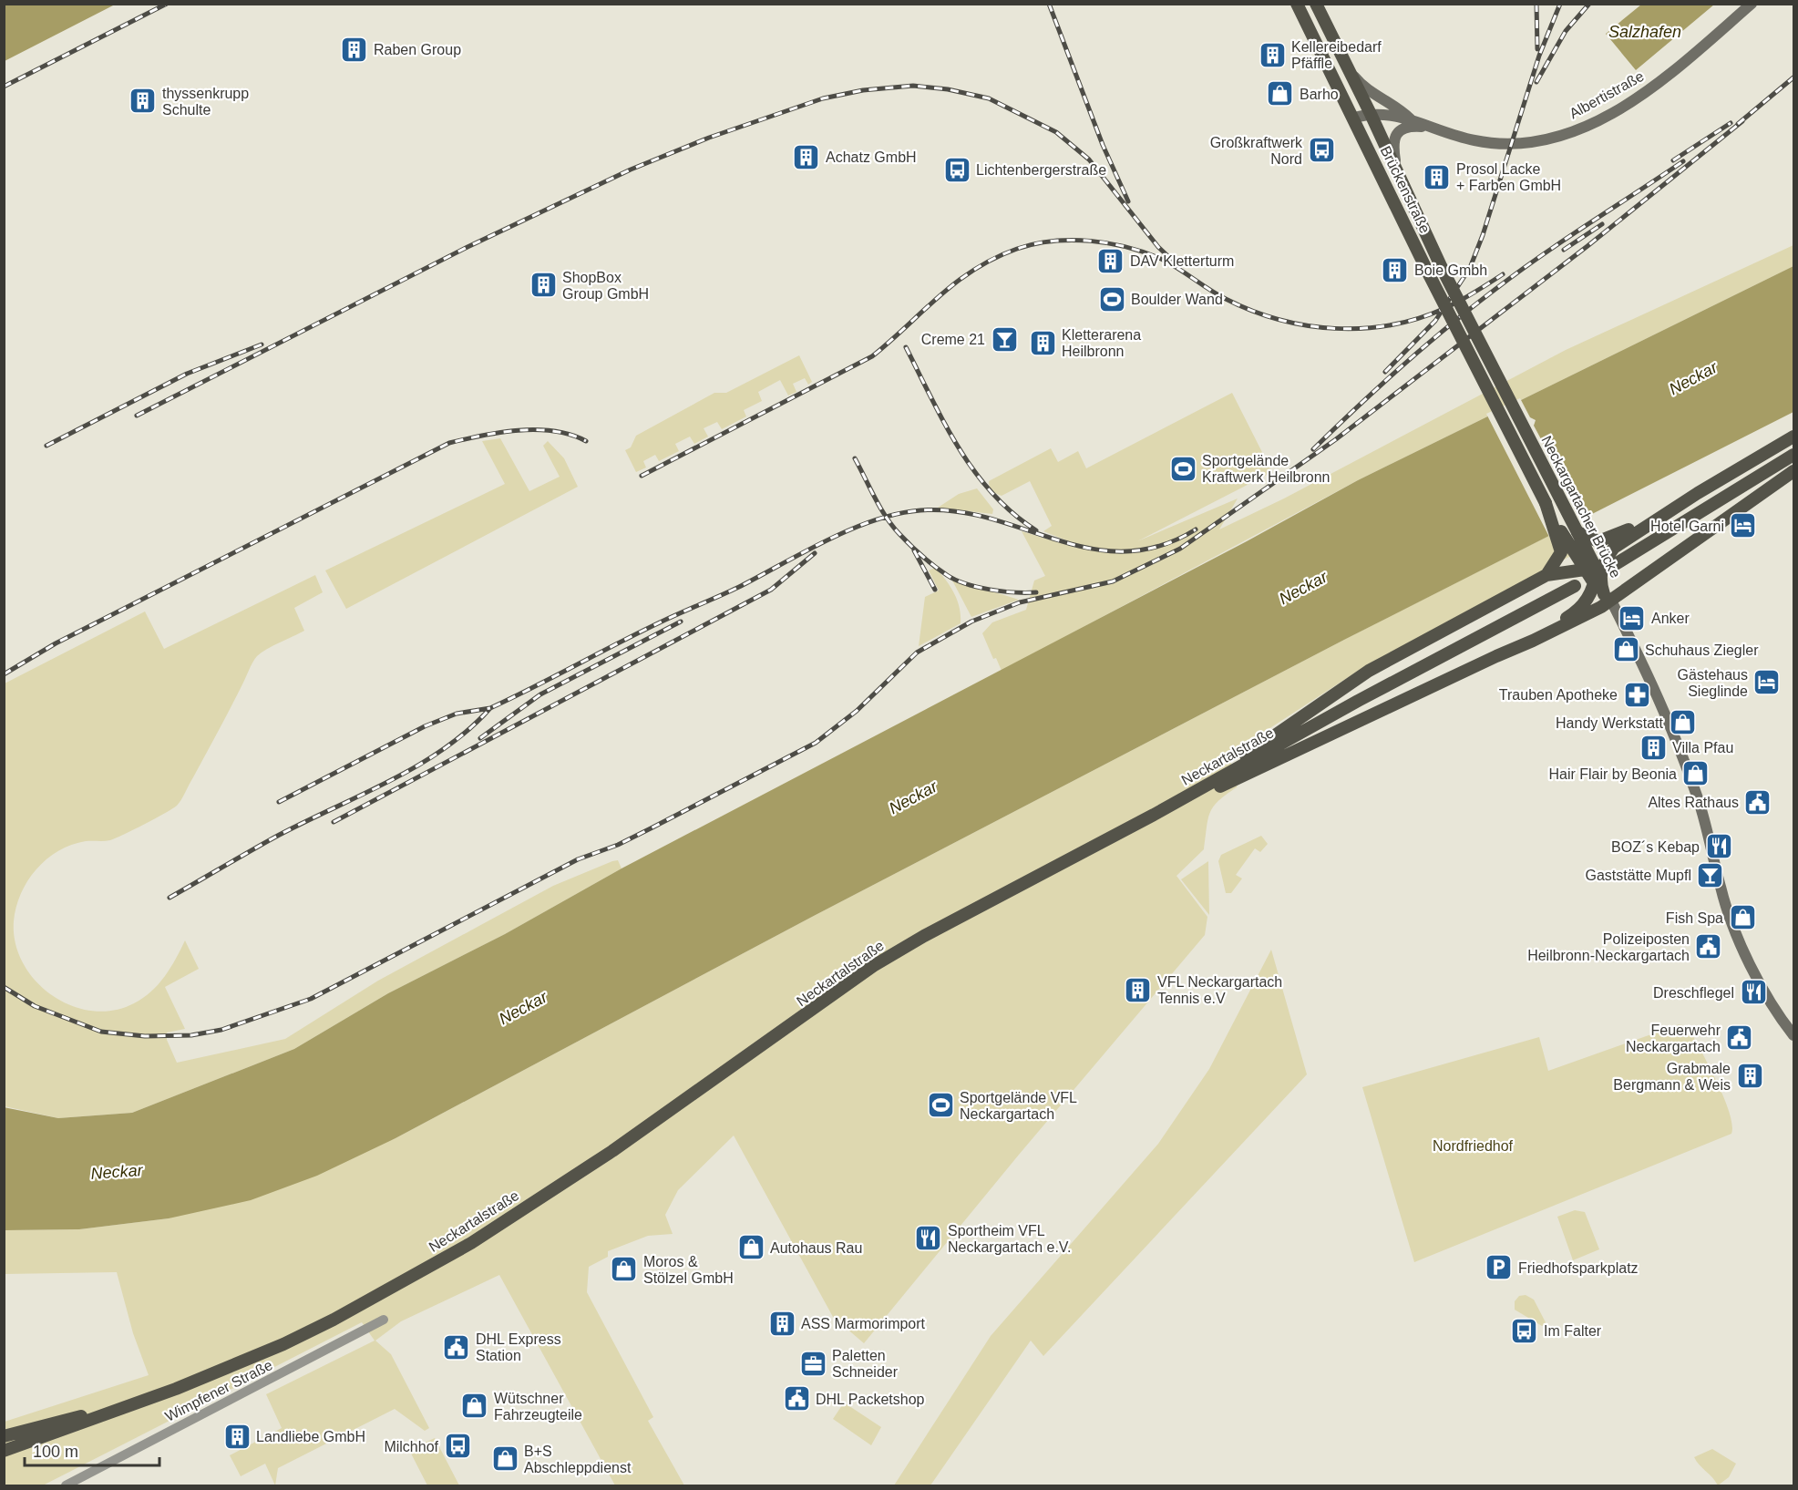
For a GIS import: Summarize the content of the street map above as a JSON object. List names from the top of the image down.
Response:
{
  "streets": {
    "main road": [
      "Albertistraße",
      "Brückenstraße",
      "Neckargartacher Brücke",
      "Neckartalstraße"
    ],
    "street": ["Wimpfener Straße"]
  },
  "crossings": [
    ["Albertistraße", "Brückenstraße"],
    ["Brückenstraße", "Neckargartacher Brücke"]
  ],
  "water": ["Salzhafen", "Neckar"],
  "parks": ["Nordfriedhof"],
  "places": {
    "building": [
      "Raben Group",
      "Kellereibedarf Pfäffle",
      "thyssenkrupp Schulte",
      "Achatz GmbH",
      "Prosol Lacke + Farben GmbH",
      "DAV Kletterturm",
      "Boie Gmbh",
      "ShopBox Group GmbH",
      "Kletterarena Heilbronn",
      "Villa Pfau",
      "VFL Neckargartach Tennis e.V",
      "Grabmale Bergmann & Weis",
      "ASS Marmorimport",
      "Landliebe GmbH"
    ],
    "shop": [
      "Barho",
      "Schuhaus Ziegler",
      "Handy Werkstatt",
      "Hair Flair by Beonia",
      "Fish Spa",
      "Autohaus Rau",
      "Moros & Stölzel GmbH",
      "Wütschner Fahrzeugteile",
      "B+S Abschleppdienst"
    ],
    "bus stop": [
      "Großkraftwerk Nord",
      "Lichtenbergerstraße",
      "Im Falter",
      "Milchhof"
    ],
    "sports": ["Boulder Wand", "Sportgelände Kraftwerk Heilbronn", "Sportgelände VFL Neckargartach"],
    "bar": ["Creme 21", "Gaststätte Mupfl"],
    "hotel": ["Hotel Garni", "Anker", "Gästehaus Sieglinde"],
    "pharmacy": ["Trauben Apotheke"],
    "public building": [
      "Altes Rathaus",
      "Polizeiposten Heilbronn-Neckargartach",
      "Feuerwehr Neckargartach",
      "DHL Express Station",
      "DHL Packetshop"
    ],
    "restaurant": ["BOZ´s Kebap", "Dreschflegel", "Sportheim VFL Neckargartach e.V."],
    "parking": ["Friedhofsparkplatz"],
    "office": ["Paletten Schneider"]
  },
  "scale_bar": "100 m"
}
